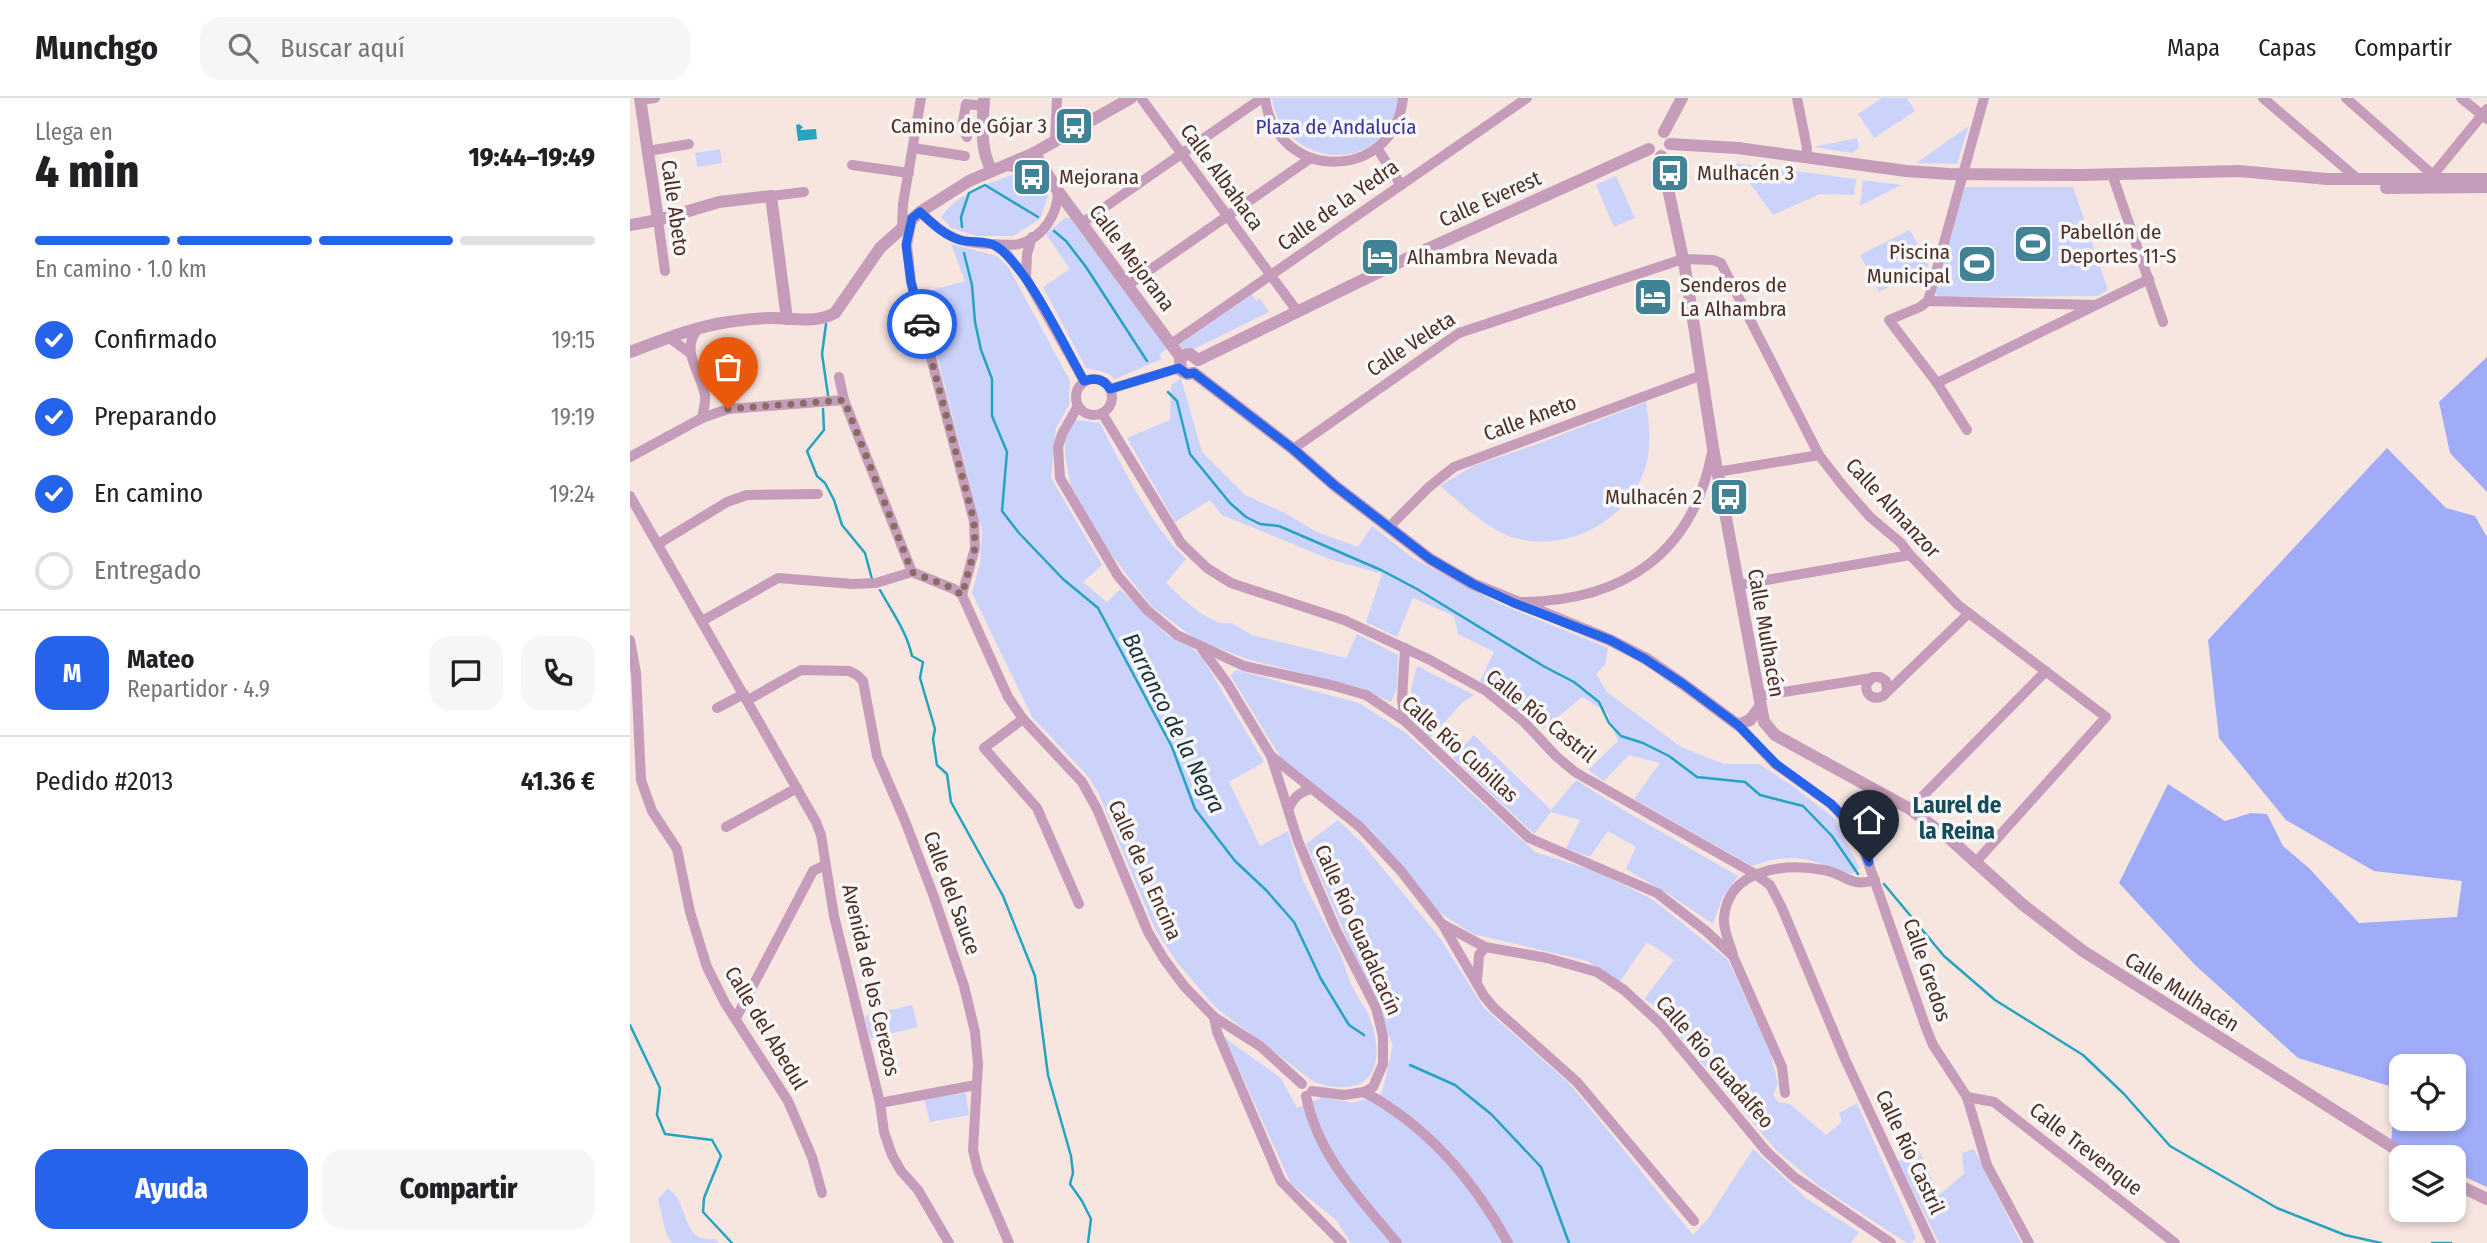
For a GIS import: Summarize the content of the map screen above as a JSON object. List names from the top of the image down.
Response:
{
  "streets": {
    "street": [
      "Calle Albahaca",
      "Calle Everest",
      "Calle de la Yedra",
      "Calle Abeto",
      "Calle Mejorana",
      "Calle Veleta",
      "Calle Aneto",
      "Calle Almanzor",
      "Calle Mulhacén",
      "Calle Río Castril",
      "Calle Río Cubillas",
      "Calle de la Encina",
      "Calle del Sauce",
      "Calle Río Guadalcacín",
      "Calle Gredos",
      "Avenida de los Cerezos",
      "Calle del Abedul",
      "Calle Río Guadalfeo",
      "Calle Trevenque"
    ]
  },
  "crossings": [
    ["Calle Albahaca", "Calle Everest"],
    ["Calle Albahaca", "Calle de la Yedra"],
    ["Calle Everest", "Calle Mulhacén"],
    ["Calle Everest", "Calle Gredos"],
    ["Calle de la Yedra", "Calle Mejorana"],
    ["Calle Veleta", "Calle Almanzor"],
    ["Calle Veleta", "Calle Mulhacén"],
    ["Calle Veleta", "Calle Gredos"],
    ["Calle Aneto", "Calle Mulhacén"],
    ["Calle Aneto", "Calle Gredos"],
    ["Calle Almanzor", "Calle Mulhacén"],
    ["Calle Río Castril", "Calle Río Cubillas"],
    ["Calle Río Cubillas", "Calle Río Guadalcacín"],
    ["Calle del Sauce", "Avenida de los Cerezos"],
    ["Calle Río Guadalcacín", "Calle Río Guadalfeo"],
    ["Calle Gredos", "Calle Trevenque"],
    ["Avenida de los Cerezos", "Calle del Abedul"]
  ],
  "districts": ["Laurel de la Reina"],
  "water": ["Barranco de la Negra"],
  "parks": ["Plaza de Andalucía"],
  "places": {
    "bus stop": [
      "Camino de Gójar 3",
      "Mulhacén 3",
      "Mejorana",
      "Mulhacén 2"
    ],
    "sports": ["Pabellón de Deportes 11-S", "Piscina Municipal"],
    "hotel": ["Alhambra Nevada", "Senderos de La Alhambra"]
  },
  "page": {
    "header": "Munchgo",
    "search": "Buscar aquí",
    "nav": ["Mapa", "Capas", "Compartir"],
    "heading": ["4 min", "Llega en", "19:44–19:49"],
    "panel": [
      "Mateo",
      "Repartidor · 4.9",
      "Pedido #2013",
      "41.36 €"
    ],
    "bar": "En camino · 1.0 km",
    "list": [
      ["Confirmado", "19:15"],
      ["Preparando", "19:19"],
      ["En camino", "19:24"],
      "Entregado"
    ],
    "round": "M",
    "buttons": ["Ayuda", "Compartir"]
  }
}
